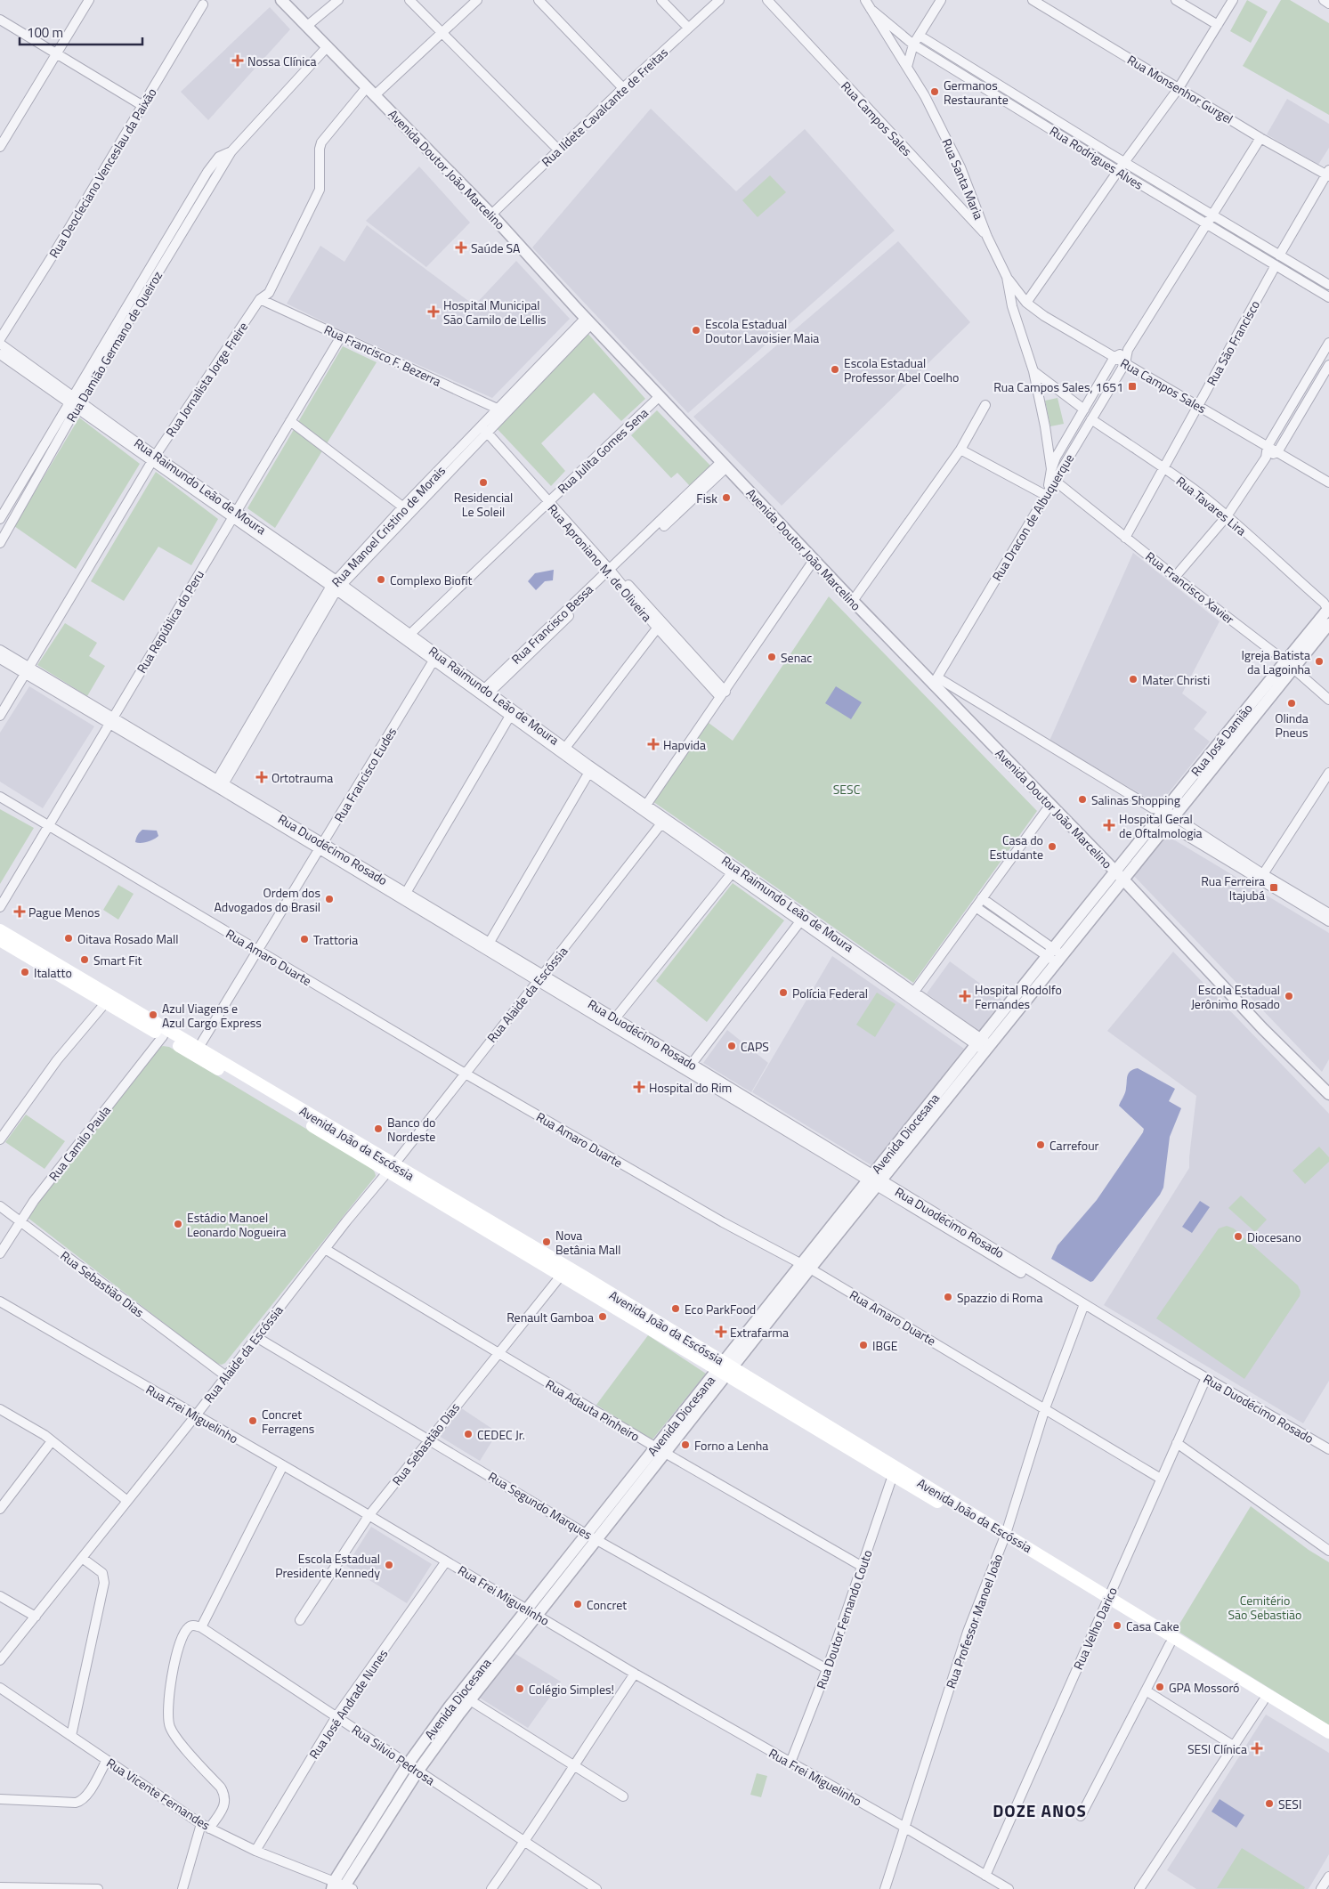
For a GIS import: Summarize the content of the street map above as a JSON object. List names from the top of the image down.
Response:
{
  "streets": {
    "main road": ["Avenida João da Escóssia"],
    "street": [
      "Rua Monsenhor Gurgel",
      "Rua Ildete Cavalcante de Freitas",
      "Rua Campos Sales",
      "Rua Rodrigues Alves",
      "Avenida Doutor João Marcelino",
      "Rua Deocleciano Venceslau da Paixão",
      "Rua Santa Maria",
      "Rua São Francisco",
      "Rua Damião Germano de Queiroz",
      "Rua Francisco F. Bezerra",
      "Rua Jornalista Jorge Freire",
      "Rua Julita Gomes Sena",
      "Rua Raimundo Leão de Moura",
      "Rua Tavares Lira",
      "Rua Dracon de Albuquerque",
      "Rua Manoel Cristino de Morais",
      "Rua Aproniano M. de Oliveira",
      "Rua Francisco Xavier",
      "Rua República do Peru",
      "Rua Francisco Bessa",
      "Rua José Damião",
      "Rua Francisco Eudes",
      "Rua Duodécimo Rosado",
      "Rua Amaro Duarte",
      "Rua Alaide da Escóssia",
      "Avenida Diocesana",
      "Rua Camilo Paula",
      "Rua Sebastião Dias",
      "Rua Adauta Pinheiro",
      "Rua Frei Miguelinho",
      "Rua Segundo Marques",
      "Rua Doutor Fernando Couto",
      "Rua Professor Manoel João",
      "Rua Velho Darico",
      "Rua José Andrade Nunes",
      "Rua Silvio Pedrosa",
      "Rua Vicente Fernandes"
    ]
  },
  "crossings": [
    ["Rua Monsenhor Gurgel", "Rua Dracon de Albuquerque"],
    ["Rua Ildete Cavalcante de Freitas", "Avenida Doutor João Marcelino"],
    ["Rua Campos Sales", "Rua Santa Maria"],
    ["Rua Campos Sales", "Rua São Francisco"],
    ["Rua Campos Sales", "Rua Dracon de Albuquerque"],
    ["Rua Rodrigues Alves", "Rua Santa Maria"],
    ["Rua Rodrigues Alves", "Rua São Francisco"],
    ["Rua Rodrigues Alves", "Rua Dracon de Albuquerque"],
    ["Avenida Doutor João Marcelino", "Rua Damião Germano de Queiroz"],
    ["Avenida Doutor João Marcelino", "Rua Jornalista Jorge Freire"],
    ["Avenida Doutor João Marcelino", "Rua Julita Gomes Sena"],
    ["Avenida Doutor João Marcelino", "Rua Dracon de Albuquerque"],
    ["Avenida Doutor João Marcelino", "Rua Manoel Cristino de Morais"],
    ["Avenida Doutor João Marcelino", "Rua Francisco Bessa"],
    ["Avenida Doutor João Marcelino", "Rua José Damião"],
    ["Avenida Doutor João Marcelino", "Avenida Diocesana"],
    ["Rua Santa Maria", "Rua Dracon de Albuquerque"],
    ["Rua Santa Maria", "Rua Francisco Xavier"],
    ["Rua São Francisco", "Rua Tavares Lira"],
    ["Rua São Francisco", "Rua Francisco Xavier"],
    ["Rua Damião Germano de Queiroz", "Rua Raimundo Leão de Moura"],
    ["Rua Francisco F. Bezerra", "Rua Jornalista Jorge Freire"],
    ["Rua Francisco F. Bezerra", "Rua Manoel Cristino de Morais"],
    ["Rua Francisco F. Bezerra", "Rua República do Peru"],
    ["Rua Jornalista Jorge Freire", "Rua Raimundo Leão de Moura"],
    ["Rua Jornalista Jorge Freire", "Rua Duodécimo Rosado"],
    ["Rua Julita Gomes Sena", "Rua Raimundo Leão de Moura"],
    ["Rua Julita Gomes Sena", "Rua Aproniano M. de Oliveira"],
    ["Rua Raimundo Leão de Moura", "Rua Manoel Cristino de Morais"],
    ["Rua Raimundo Leão de Moura", "Rua República do Peru"],
    ["Rua Raimundo Leão de Moura", "Rua Francisco Bessa"],
    ["Rua Raimundo Leão de Moura", "Rua Francisco Eudes"],
    ["Rua Raimundo Leão de Moura", "Rua Alaide da Escóssia"],
    ["Rua Raimundo Leão de Moura", "Avenida Diocesana"],
    ["Rua Tavares Lira", "Rua Dracon de Albuquerque"],
    ["Rua Tavares Lira", "Rua José Damião"],
    ["Rua Dracon de Albuquerque", "Rua Francisco Xavier"],
    ["Rua Manoel Cristino de Morais", "Rua Aproniano M. de Oliveira"],
    ["Rua Manoel Cristino de Morais", "Rua Duodécimo Rosado"],
    ["Rua Aproniano M. de Oliveira", "Rua Francisco Bessa"],
    ["Rua Francisco Xavier", "Rua José Damião"],
    ["Rua República do Peru", "Rua Duodécimo Rosado"],
    ["Rua República do Peru", "Rua Amaro Duarte"],
    ["Rua José Damião", "Avenida Diocesana"],
    ["Rua Francisco Eudes", "Rua Duodécimo Rosado"],
    ["Rua Francisco Eudes", "Rua Amaro Duarte"],
    ["Rua Francisco Eudes", "Avenida João da Escóssia"],
    ["Rua Duodécimo Rosado", "Rua Alaide da Escóssia"],
    ["Rua Duodécimo Rosado", "Avenida Diocesana"],
    ["Rua Duodécimo Rosado", "Rua Professor Manoel João"],
    ["Rua Duodécimo Rosado", "Rua Velho Darico"],
    ["Rua Amaro Duarte", "Rua Alaide da Escóssia"],
    ["Rua Amaro Duarte", "Avenida Diocesana"],
    ["Rua Amaro Duarte", "Rua Professor Manoel João"],
    ["Rua Amaro Duarte", "Rua Velho Darico"],
    ["Rua Alaide da Escóssia", "Avenida João da Escóssia"],
    ["Rua Alaide da Escóssia", "Rua Sebastião Dias"],
    ["Rua Alaide da Escóssia", "Rua Adauta Pinheiro"],
    ["Rua Alaide da Escóssia", "Rua Frei Miguelinho"],
    ["Rua Alaide da Escóssia", "Rua Segundo Marques"],
    ["Avenida Diocesana", "Avenida João da Escóssia"],
    ["Avenida Diocesana", "Rua Adauta Pinheiro"],
    ["Avenida Diocesana", "Rua Frei Miguelinho"],
    ["Avenida Diocesana", "Rua Segundo Marques"],
    ["Avenida Diocesana", "Rua Silvio Pedrosa"],
    ["Avenida Diocesana", "Rua Vicente Fernandes"],
    ["Rua Camilo Paula", "Avenida João da Escóssia"],
    ["Rua Camilo Paula", "Rua Sebastião Dias"],
    ["Avenida João da Escóssia", "Rua Sebastião Dias"],
    ["Avenida João da Escóssia", "Rua Doutor Fernando Couto"],
    ["Avenida João da Escóssia", "Rua Professor Manoel João"],
    ["Avenida João da Escóssia", "Rua Velho Darico"],
    ["Rua Sebastião Dias", "Rua Adauta Pinheiro"],
    ["Rua Sebastião Dias", "Rua Frei Miguelinho"],
    ["Rua Sebastião Dias", "Rua Segundo Marques"],
    ["Rua Adauta Pinheiro", "Rua Doutor Fernando Couto"],
    ["Rua Frei Miguelinho", "Rua Doutor Fernando Couto"],
    ["Rua Frei Miguelinho", "Rua Professor Manoel João"],
    ["Rua Frei Miguelinho", "Rua Velho Darico"],
    ["Rua Frei Miguelinho", "Rua José Andrade Nunes"],
    ["Rua Segundo Marques", "Rua Doutor Fernando Couto"],
    ["Rua José Andrade Nunes", "Rua Silvio Pedrosa"],
    ["Rua José Andrade Nunes", "Rua Vicente Fernandes"]
  ],
  "districts": ["DOZE ANOS"],
  "parks": ["SESC", "Cemitério São Sebastião"],
  "places": {
    "health": [
      "Nossa Clínica",
      "Saúde SA",
      "Hospital Municipal São Camilo de Lellis",
      "Hapvida",
      "Ortotrauma",
      "Hospital Geral de Oftalmologia",
      "Pague Menos",
      "Hospital Rodolfo Fernandes",
      "Hospital do Rim",
      "Extrafarma",
      "SESI Clínica"
    ],
    "other": [
      "Germanos Restaurante",
      "Escola Estadual Doutor Lavoisier Maia",
      "Escola Estadual Professor Abel Coelho",
      "Residencial Le Soleil",
      "Fisk",
      "Complexo Biofit",
      "Senac",
      "Igreja Batista da Lagoinha",
      "Mater Christi",
      "Olinda Pneus",
      "Salinas Shopping",
      "Casa do Estudante",
      "Ordem dos Advogados do Brasil",
      "Oitava Rosado Mall",
      "Trattoria",
      "Smart Fit",
      "Italatto",
      "Polícia Federal",
      "Escola Estadual Jerônimo Rosado",
      "Azul Viagens e Azul Cargo Express",
      "CAPS",
      "Banco do Nordeste",
      "Carrefour",
      "Estádio Manoel Leonardo Nogueira",
      "Diocesano",
      "Nova Betânia Mall",
      "Spazzio di Roma",
      "Eco ParkFood",
      "Renault Gamboa",
      "IBGE",
      "Concret Ferragens",
      "CEDEC Jr.",
      "Forno a Lenha",
      "Escola Estadual Presidente Kennedy",
      "Concret",
      "Casa Cake",
      "GPA Mossoró",
      "Colégio Simples!",
      "SESI"
    ],
    "transit": ["Rua Campos Sales, 1651", "Rua Ferreira Itajubá"]
  },
  "scale_bar": "100 m"
}
